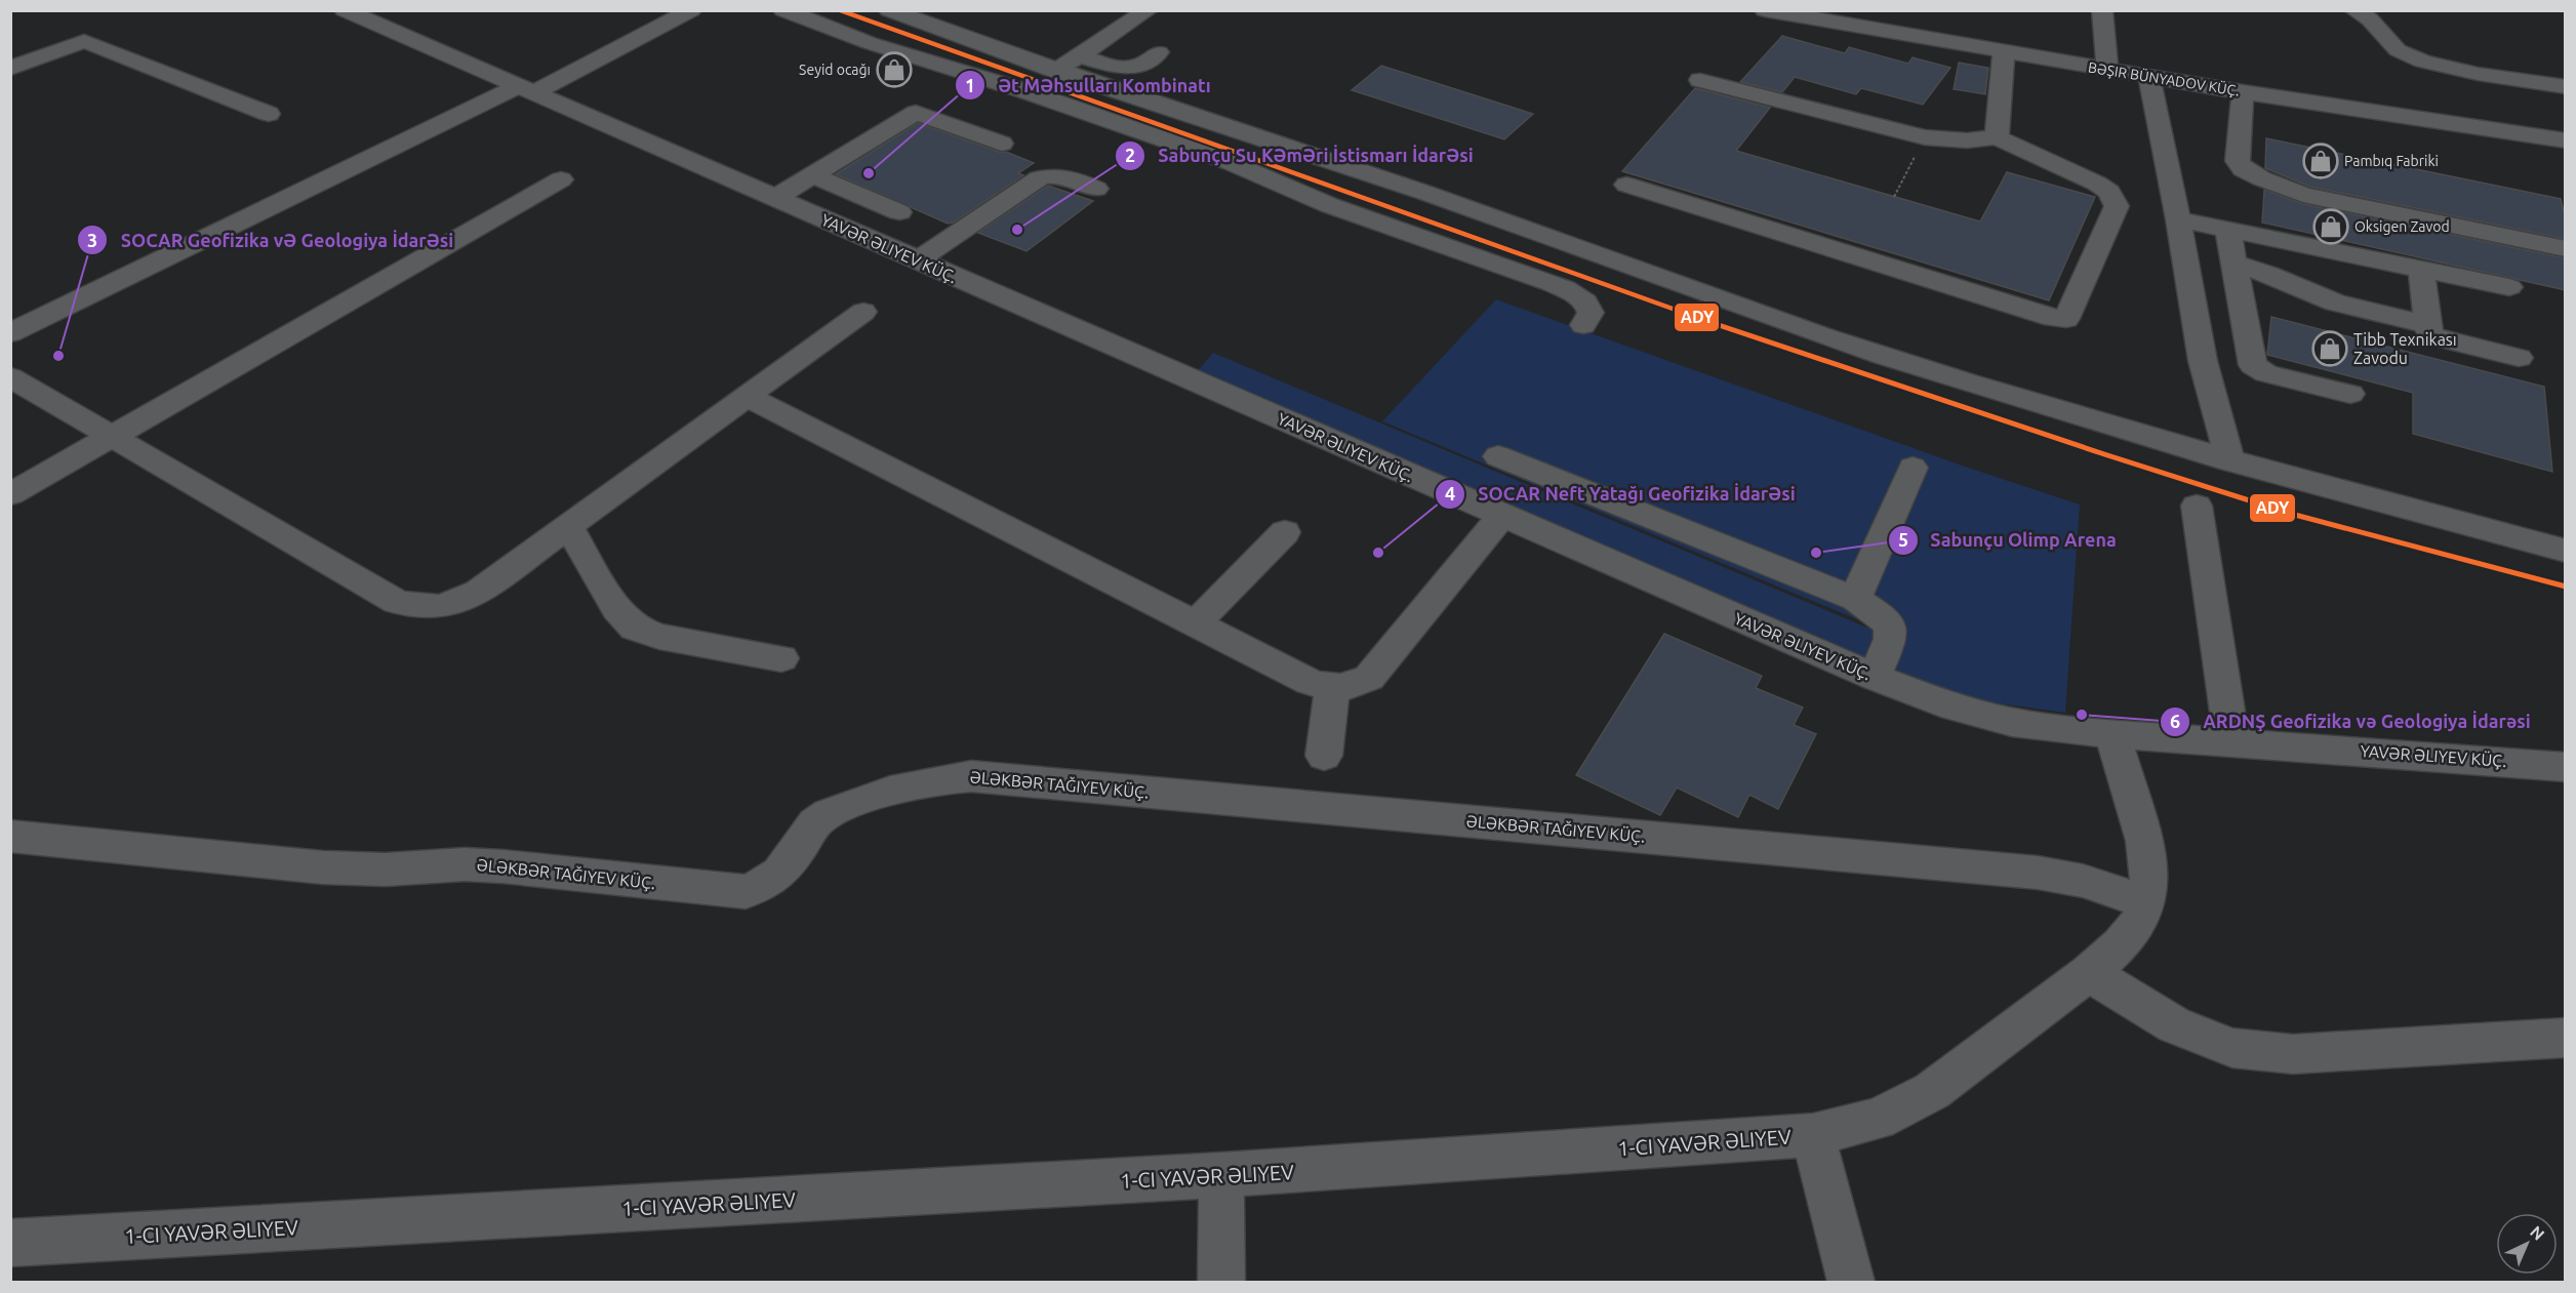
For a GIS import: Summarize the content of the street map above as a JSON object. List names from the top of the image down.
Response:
{
  "streets": {
    "street": ["BƏŞIR BÜNYADOV KÜÇ.", "YAVƏR ƏLIYEV KÜÇ.", "1-CI YAVƏR ƏLIYEV"]
  },
  "crossings": [
    ["YAVƏR ƏLIYEV KÜÇ.", "1-CI YAVƏR ƏLIYEV"]
  ],
  "places": {
    "shop": [
      "Seyid ocağı",
      "Pambıq Fabriki",
      "Oksigen Zavod",
      "Tibb Texnikası Zavodu"
    ],
    "other": [
      "Ət Məhsulları Kombinatı",
      "Sabunçu Su Kəməri İstismarı İdarəsi",
      "SOCAR Geofizika və Geologiya İdarəsi",
      "SOCAR Neft Yatağı Geofizika İdarəsi",
      "Sabunçu Olimp Arena",
      "ARDNŞ Geofizika vә Geologiya İdarәsi"
    ]
  },
  "lines": ["transit line ADY"],
  "north": "top right"
}
